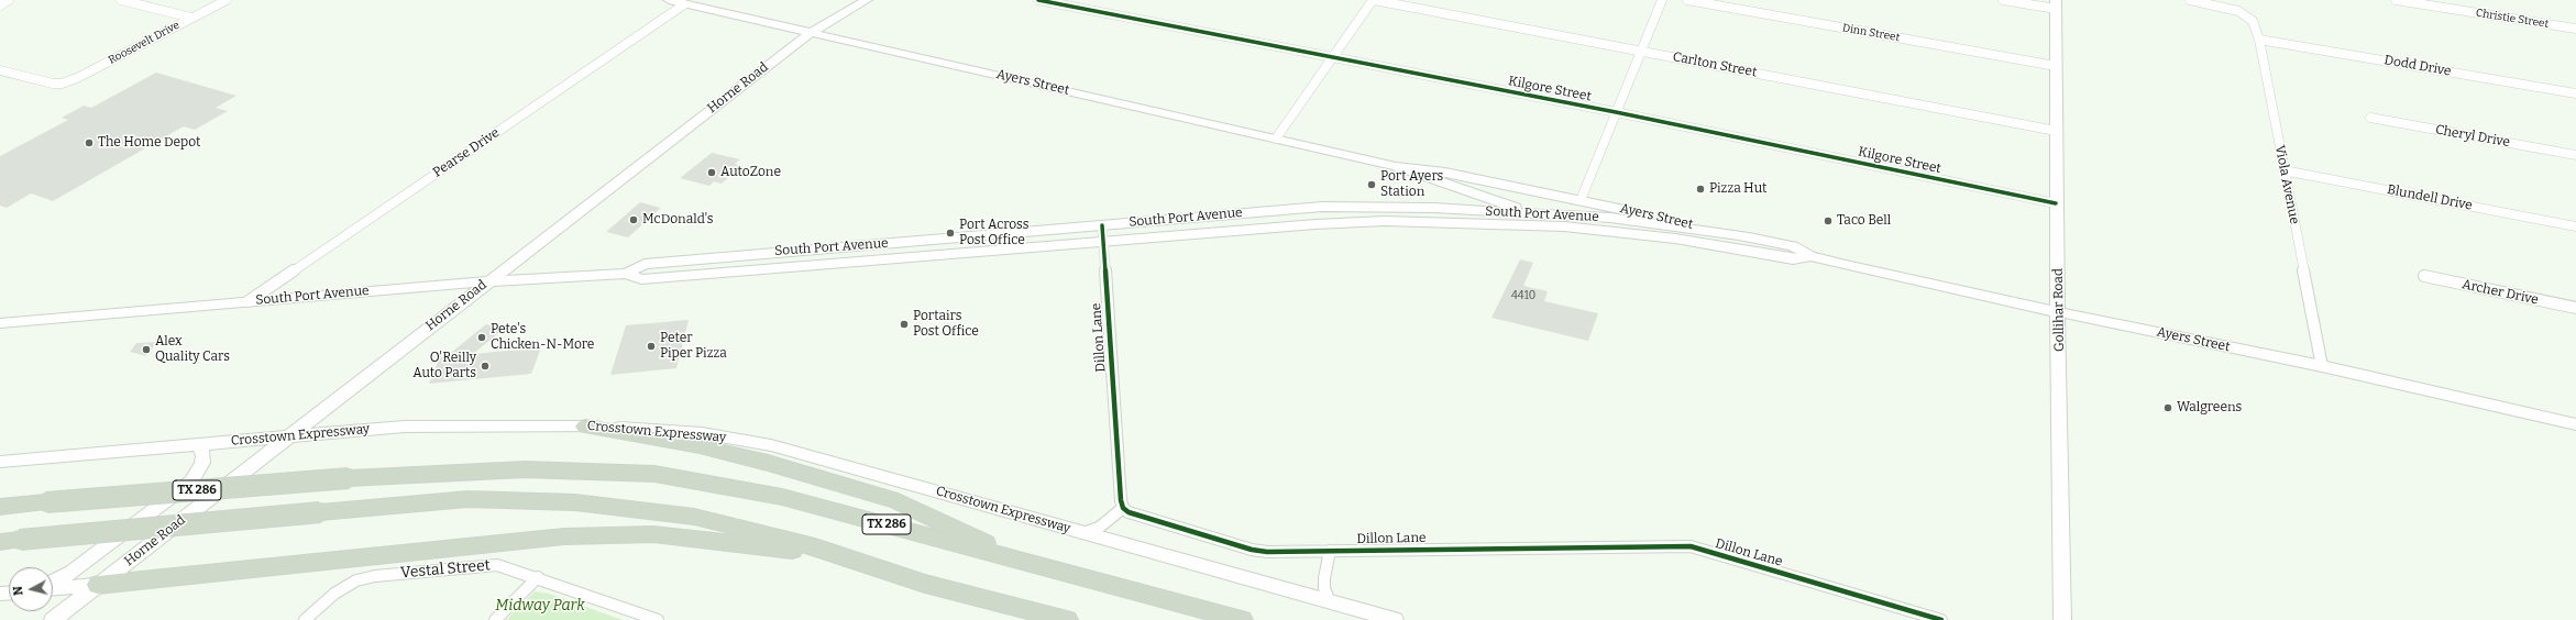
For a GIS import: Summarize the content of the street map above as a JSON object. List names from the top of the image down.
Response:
{
  "streets": {
    "highway": ["TX 286"],
    "main road": [
      "Ayers Street",
      "Horne Road",
      "South Port Avenue",
      "Gollihar Road",
      "Crosstown Expressway"
    ],
    "street": [
      "Christie Street",
      "Dinn Street",
      "Roosevelt Drive",
      "Carlton Street",
      "Dodd Drive",
      "Kilgore Street",
      "Cheryl Drive",
      "Pearse Drive",
      "Viola Avenue",
      "Blundell Drive",
      "Archer Drive",
      "Dillon Lane",
      "Vestal Street"
    ]
  },
  "crossings": [
    ["Dinn Street", "Gollihar Road"],
    ["Carlton Street", "Gollihar Road"],
    ["Dodd Drive", "Viola Avenue"],
    ["Ayers Street", "Horne Road"],
    ["Ayers Street", "Pearse Drive"],
    ["Ayers Street", "Viola Avenue"],
    ["Ayers Street", "South Port Avenue"],
    ["Ayers Street", "Gollihar Road"],
    ["Horne Road", "South Port Avenue"],
    ["Horne Road", "Crosstown Expressway"],
    ["Kilgore Street", "Gollihar Road"],
    ["Pearse Drive", "South Port Avenue"],
    ["Viola Avenue", "Blundell Drive"],
    ["South Port Avenue", "Dillon Lane"]
  ],
  "parks": ["Midway Park"],
  "places": [
    "The Home Depot",
    "AutoZone",
    "Port Ayers Station",
    "Pizza Hut",
    "McDonald's",
    "Taco Bell",
    "Port Across Post Office",
    "Portairs Post Office",
    "Pete's Chicken-N-More",
    "Peter Piper Pizza",
    "Alex Quality Cars",
    "O'Reilly Auto Parts",
    "Walgreens"
  ],
  "house_numbers": ["4410"],
  "north": "left"
}
